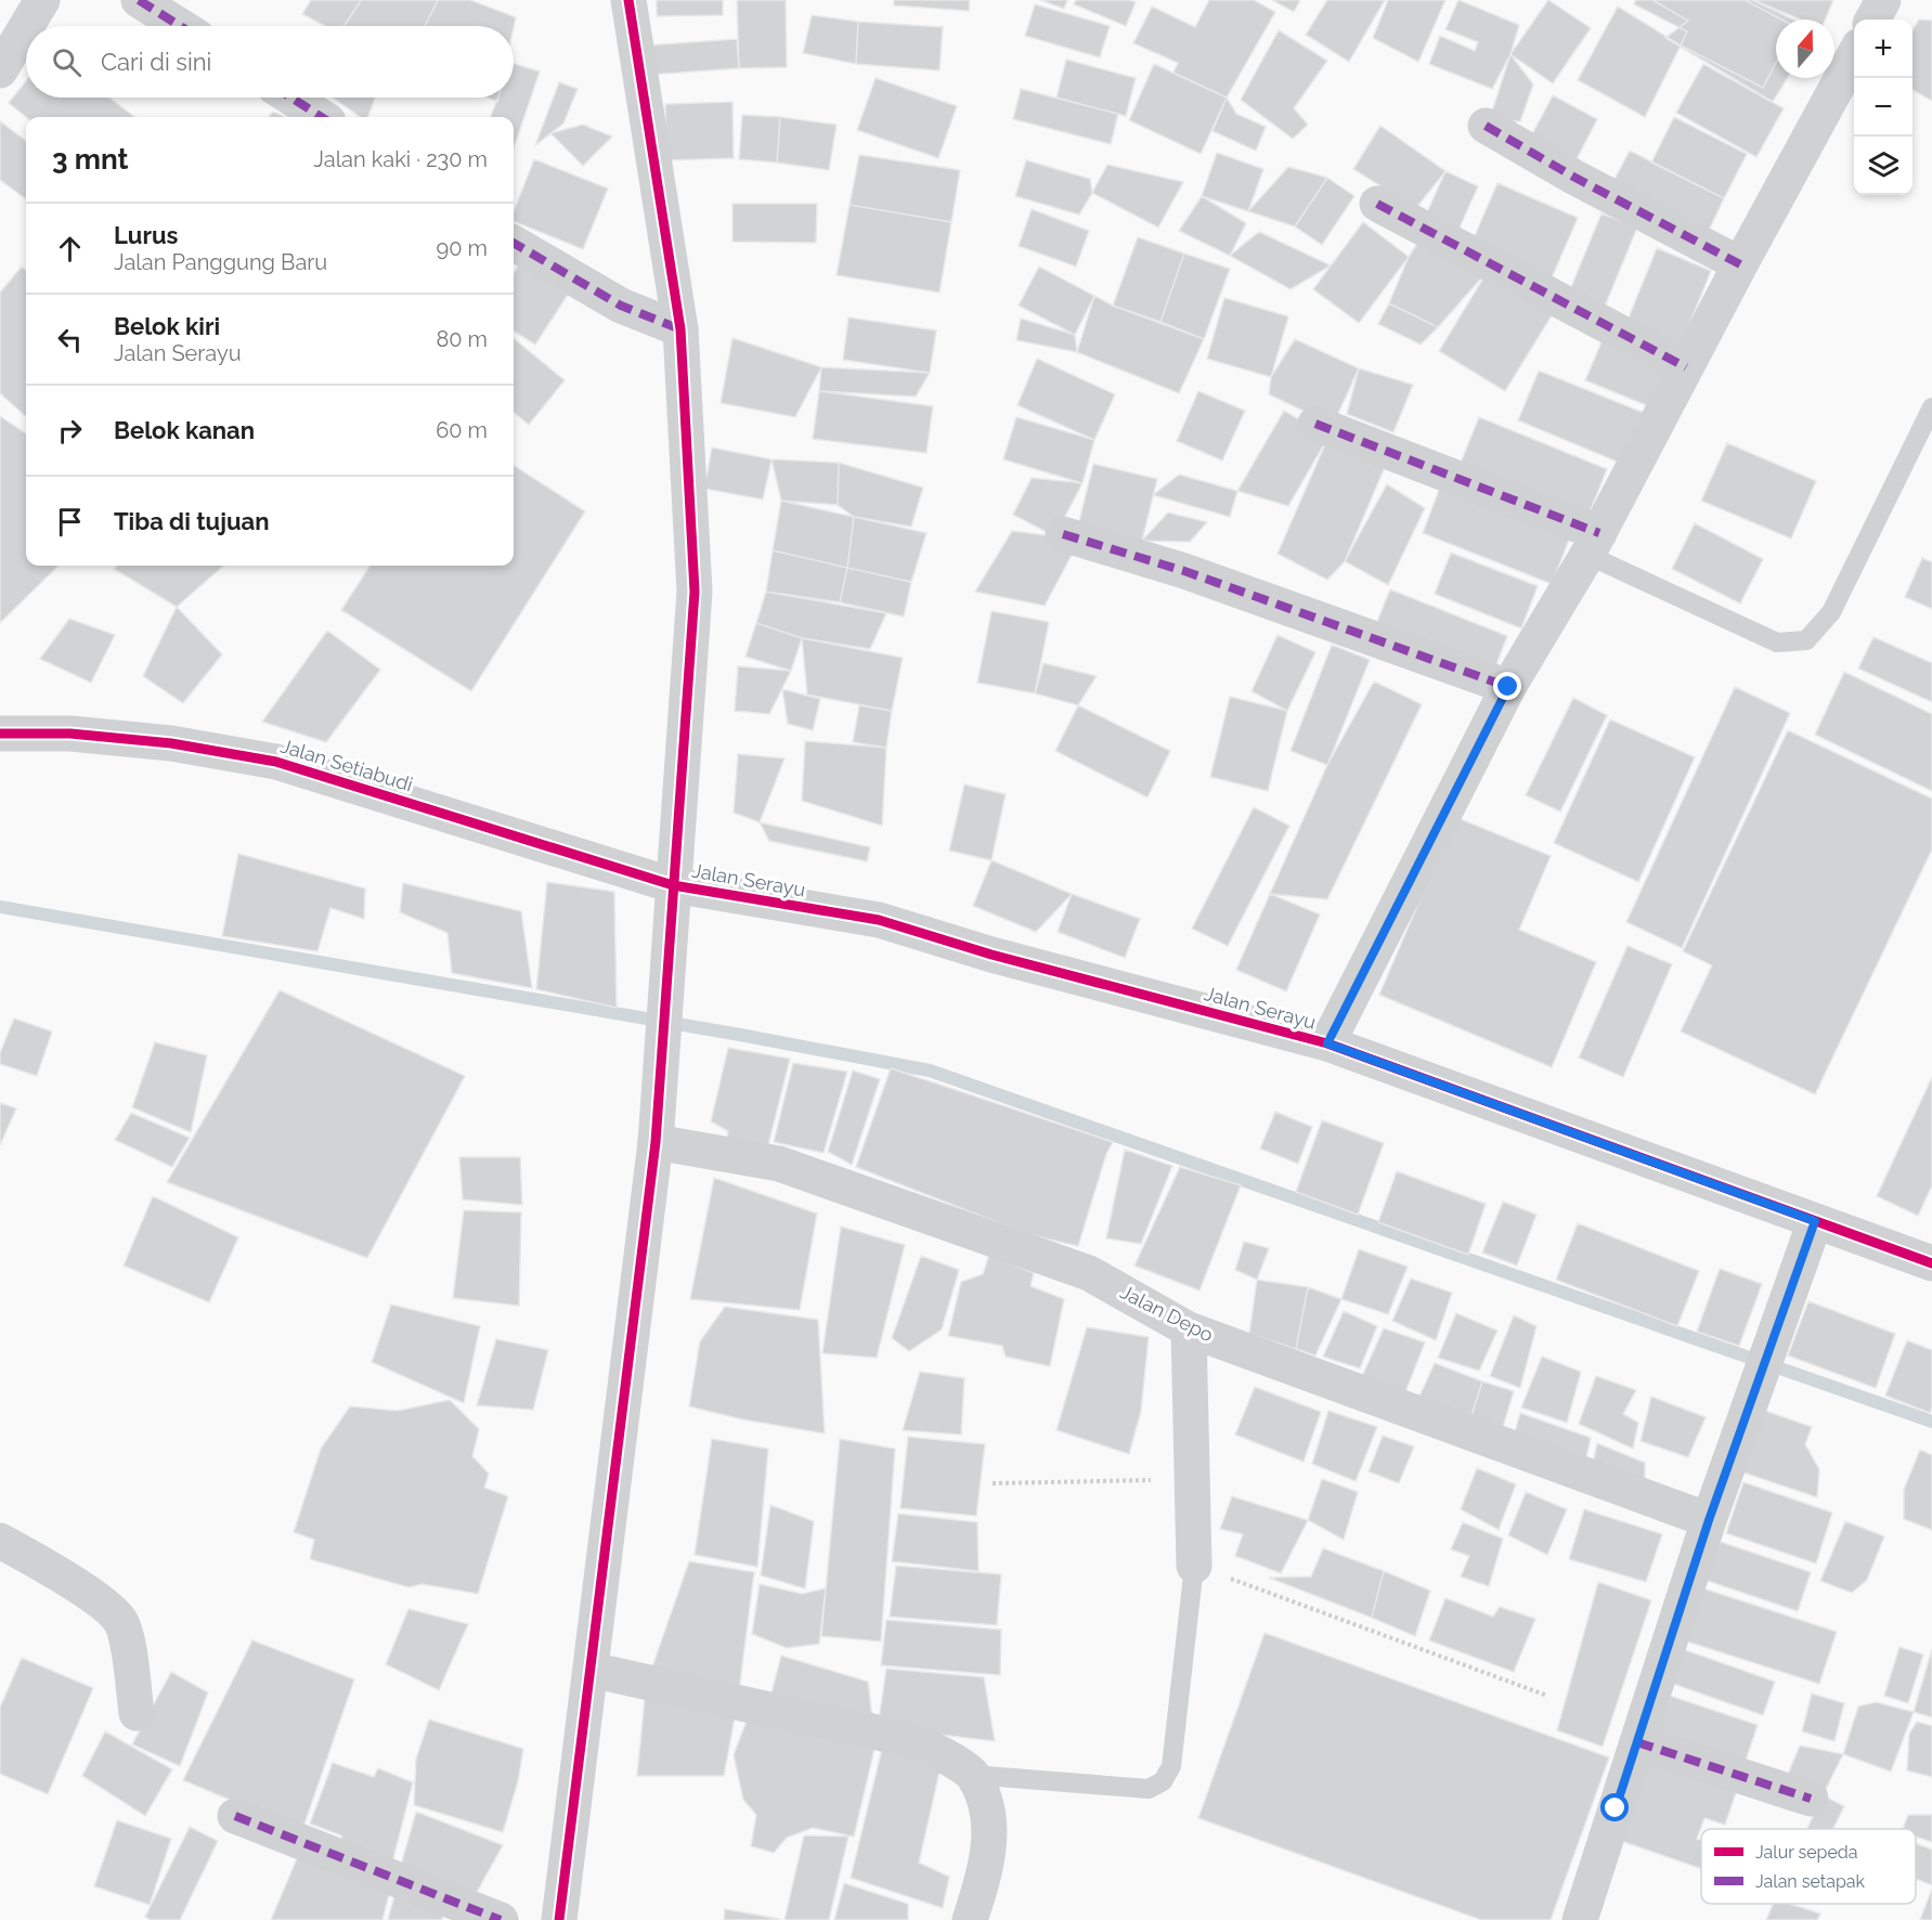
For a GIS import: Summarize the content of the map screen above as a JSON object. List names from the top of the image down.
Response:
{
  "streets": {
    "street": ["Jalan Setiabudi", "Jalan Serayu", "Jalan Depo"]
  },
  "crossings": [
    ["Jalan Setiabudi", "Jalan Serayu"]
  ],
  "legend": ["Jalur sepeda", "Jalan setapak"],
  "north": "top",
  "page": {
    "map_buttons": ["+", "−"],
    "search": "Cari di sini",
    "heading": ["3 mnt", "Jalan kaki · 230 m"],
    "list": [
      ["Lurus", "Jalan Panggung Baru", "90 m"],
      ["Belok kiri", "Jalan Serayu", "80 m"],
      ["Belok kanan", "60 m"],
      "Tiba di tujuan"
    ]
  }
}
